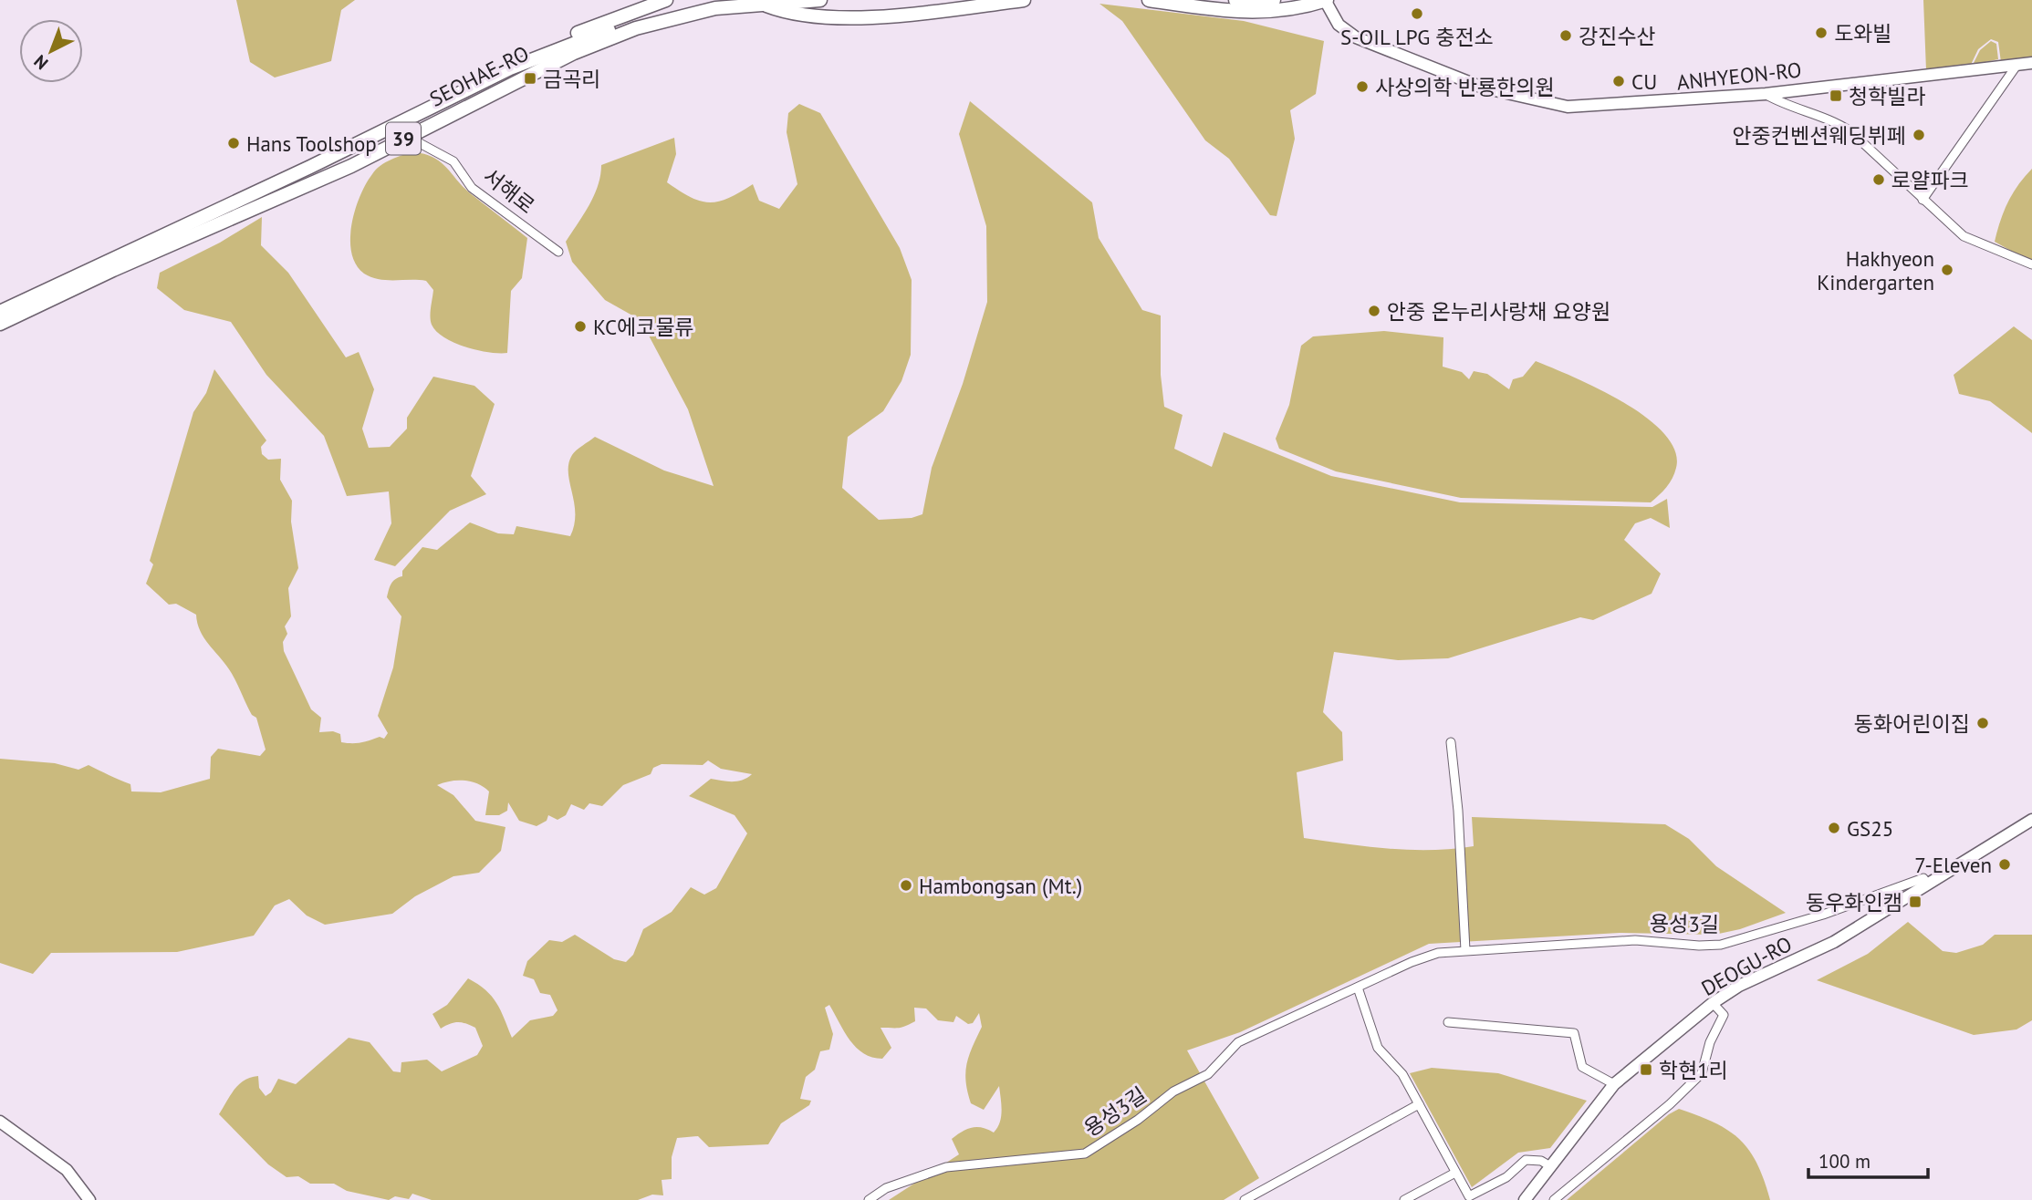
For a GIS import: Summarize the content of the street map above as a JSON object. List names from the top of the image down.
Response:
{
  "streets": {
    "main road": ["SEOHAE-RO", "39"],
    "street": [
      "ANHYEON-RO",
      "서해로",
      "용성3길",
      "DEOGU-RO"
    ]
  },
  "crossings": [
    ["SEOHAE-RO", "서해로"],
    ["용성3길", "DEOGU-RO"]
  ],
  "places": {
    "other": [
      "S-OIL LPG 충전소",
      "도와빌",
      "강진수산",
      "CU",
      "사상의학 반룡한의원",
      "안중컨벤션웨딩뷔페",
      "Hans Toolshop",
      "로얄파크",
      "Hakhyeon Kindergarten",
      "안중 온누리사랑채 요양원",
      "KC에코물류",
      "동화어린이집",
      "GS25",
      "7-Eleven",
      "Hambongsan (Mt.)"
    ],
    "transit": [
      "금곡리",
      "청학빌라",
      "동우화인캠",
      "학현1리"
    ]
  },
  "scale_bar": "100 m",
  "north": "bottom left"
}
